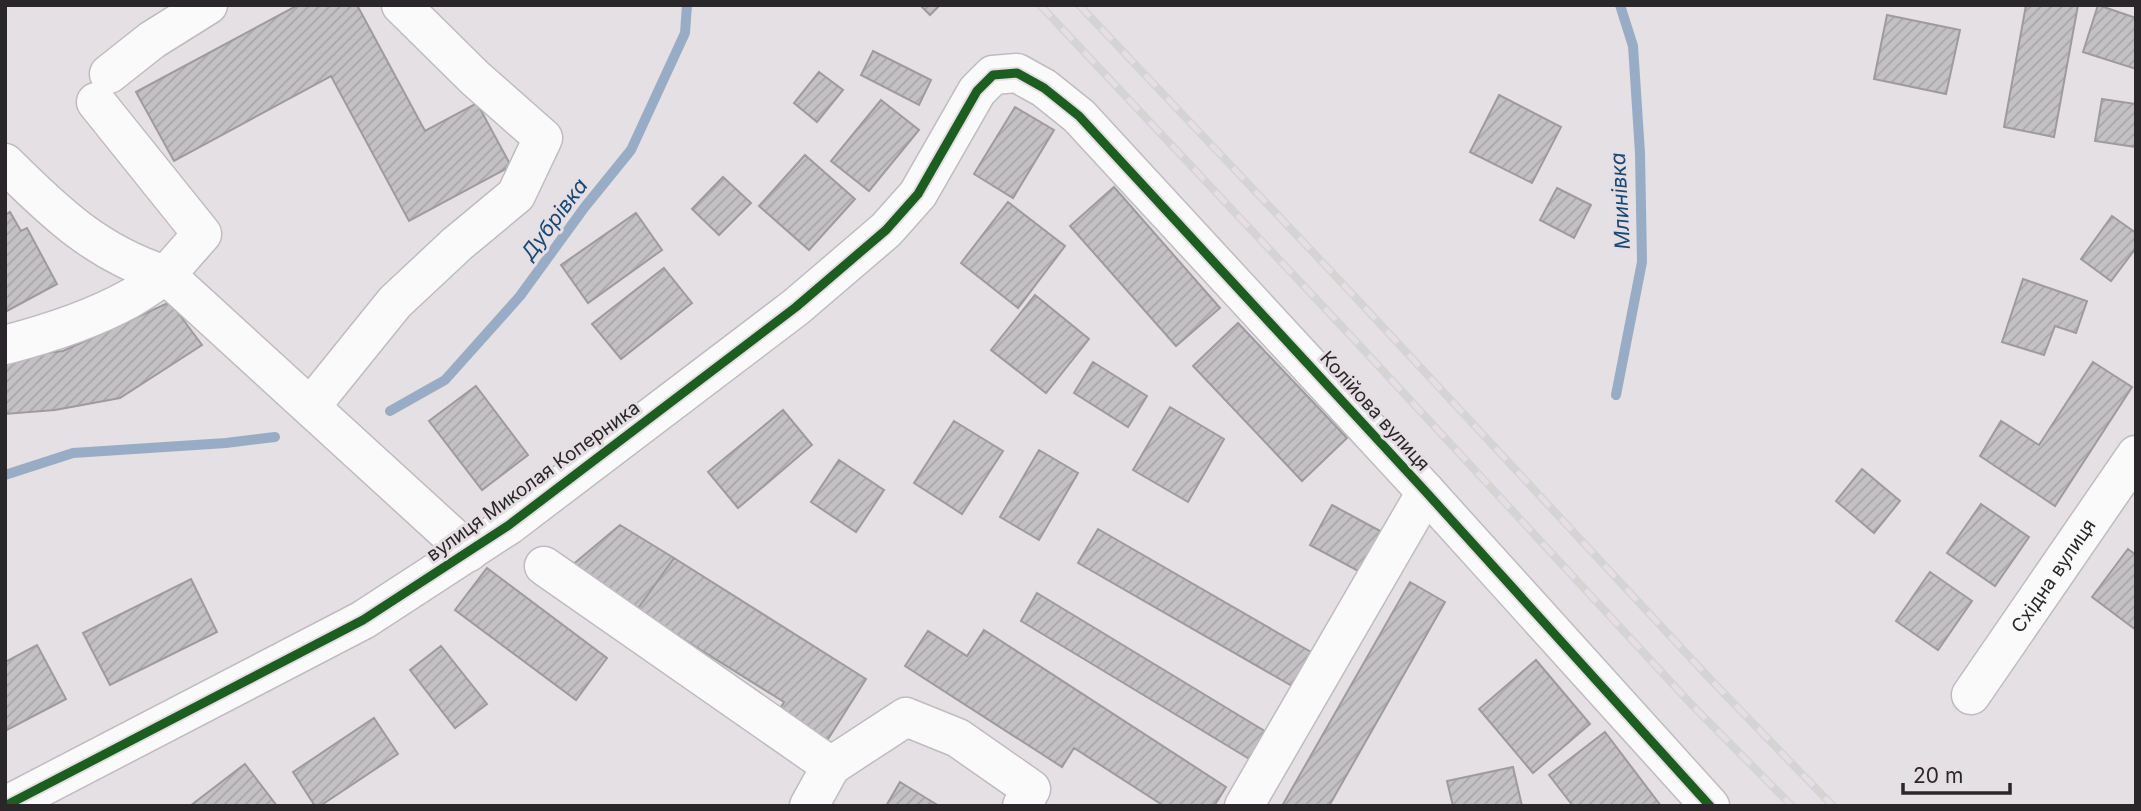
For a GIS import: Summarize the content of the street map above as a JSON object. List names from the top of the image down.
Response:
{
  "streets": {
    "street": ["Колійова вулиця", "вулиця Миколая Коперника", "Східна вулиця"]
  },
  "crossings": [
    ["Колійова вулиця", "вулиця Миколая Коперника"]
  ],
  "water": ["Млинівка", "Дубрівка"],
  "scale_bar": "20 m"
}
